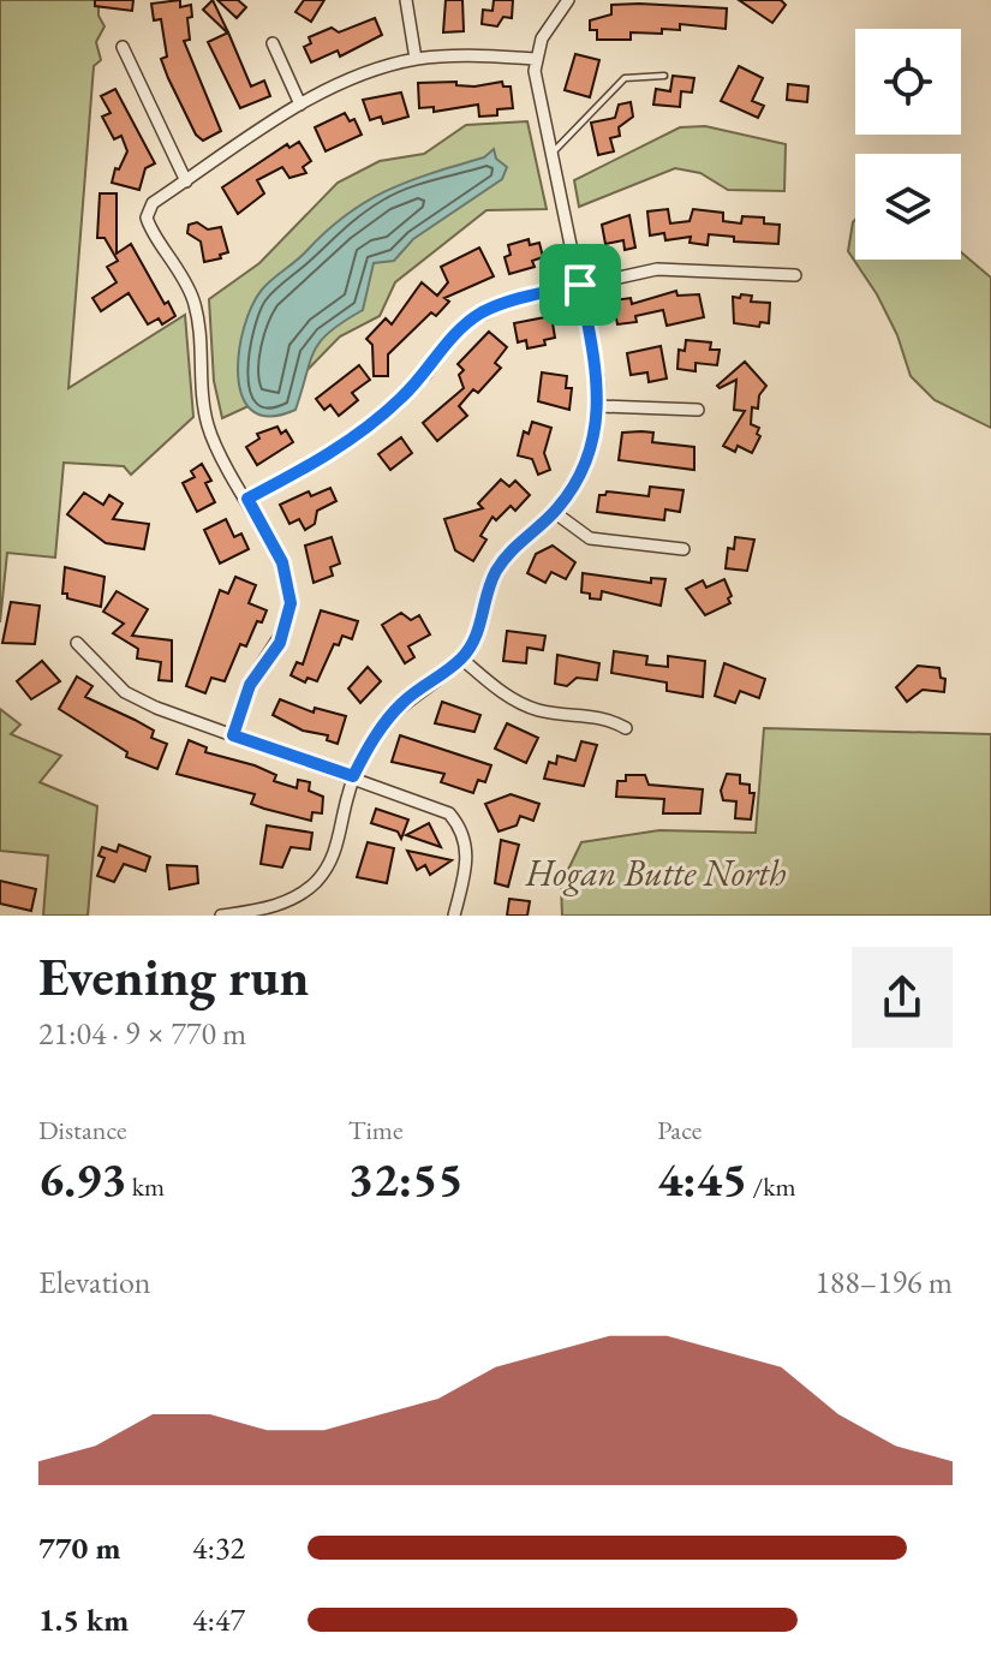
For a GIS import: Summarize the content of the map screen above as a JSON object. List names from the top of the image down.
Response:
{
  "parks": ["Hogan Butte North"],
  "page": {
    "heading": ["Evening run", "21:04 · 9 × 770 m"],
    "stats": [
      ["Distance", "6.93 km"],
      ["Time", "32:55"],
      ["Pace", "4:45 /km"]
    ],
    "chart": ["Elevation", "188–196 m"],
    "list": [
      {
        "name": "770 m",
        "note": "4:32"
      },
      {
        "name": "1.5 km",
        "note": "4:47"
      }
    ]
  }
}
